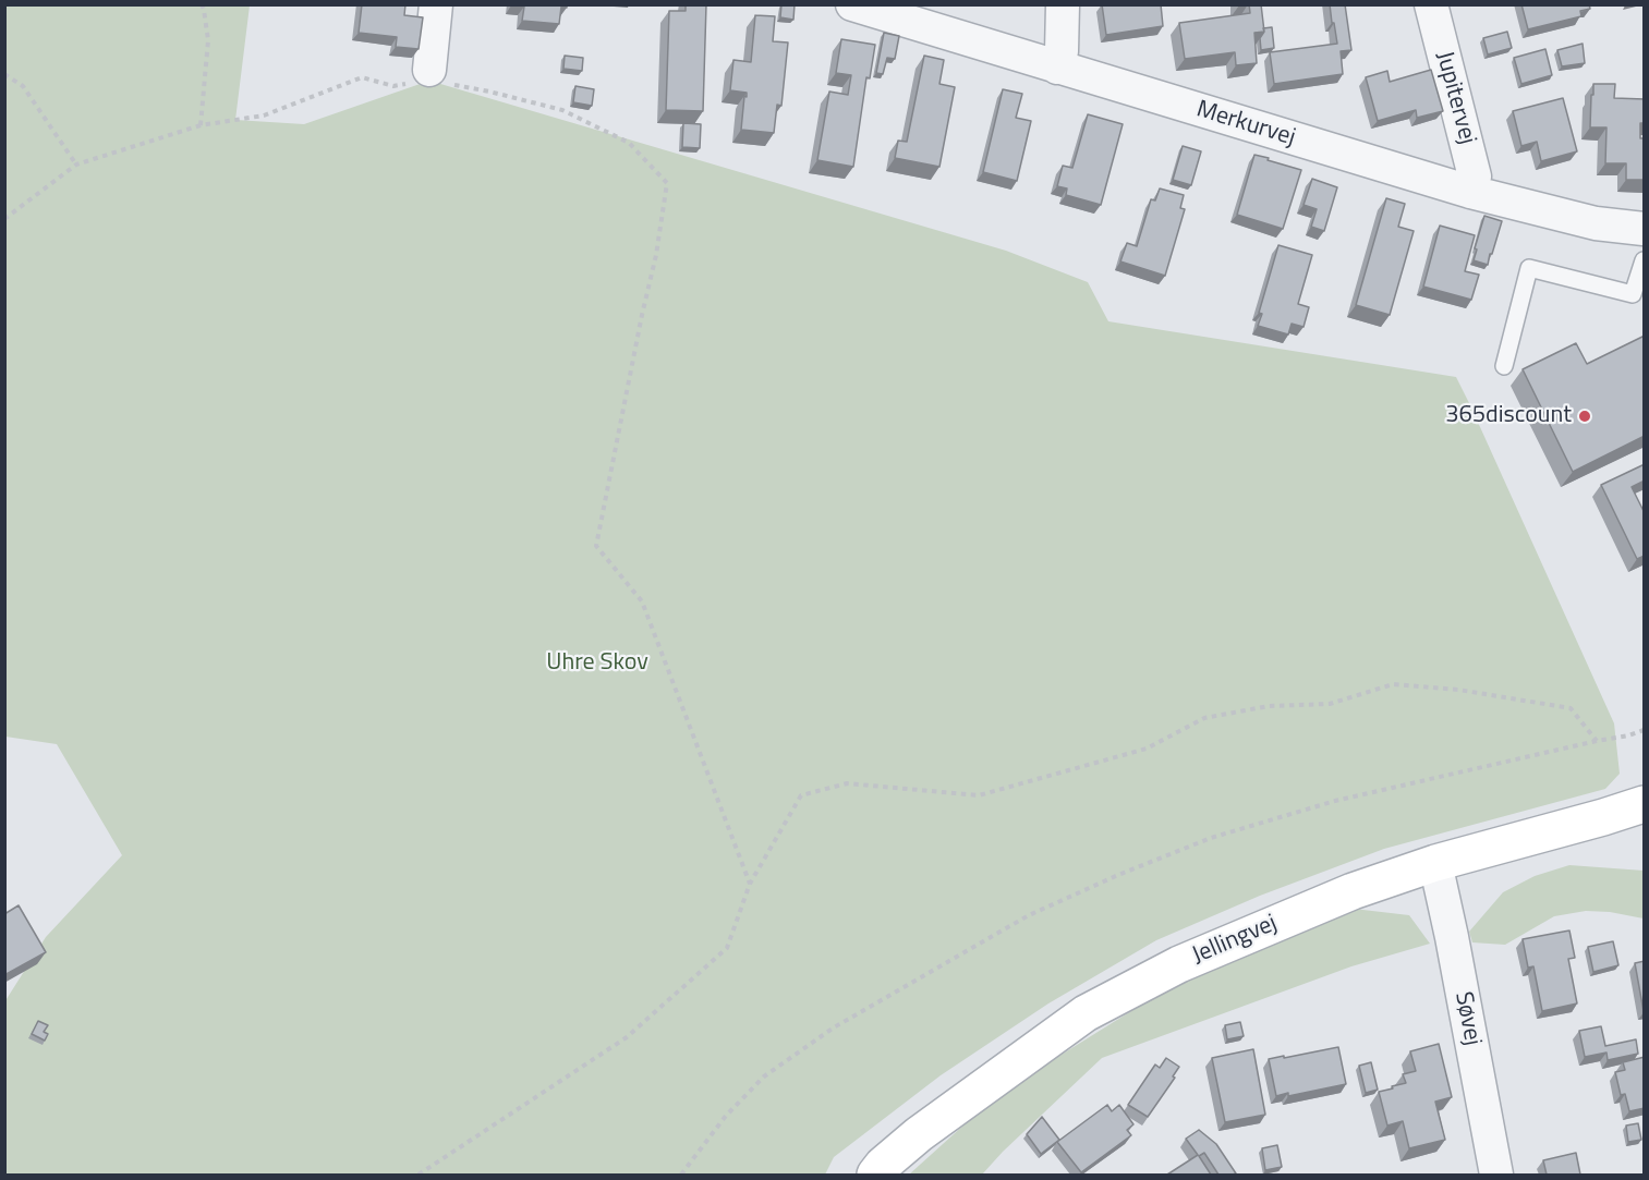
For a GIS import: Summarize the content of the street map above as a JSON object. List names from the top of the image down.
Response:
{
  "streets": {
    "main road": ["Jellingvej"],
    "street": ["Jupitervej", "Merkurvej", "Søvej"]
  },
  "crossings": [
    ["Jupitervej", "Merkurvej"],
    ["Jellingvej", "Søvej"]
  ],
  "parks": ["Uhre Skov"],
  "places": ["365discount"]
}
